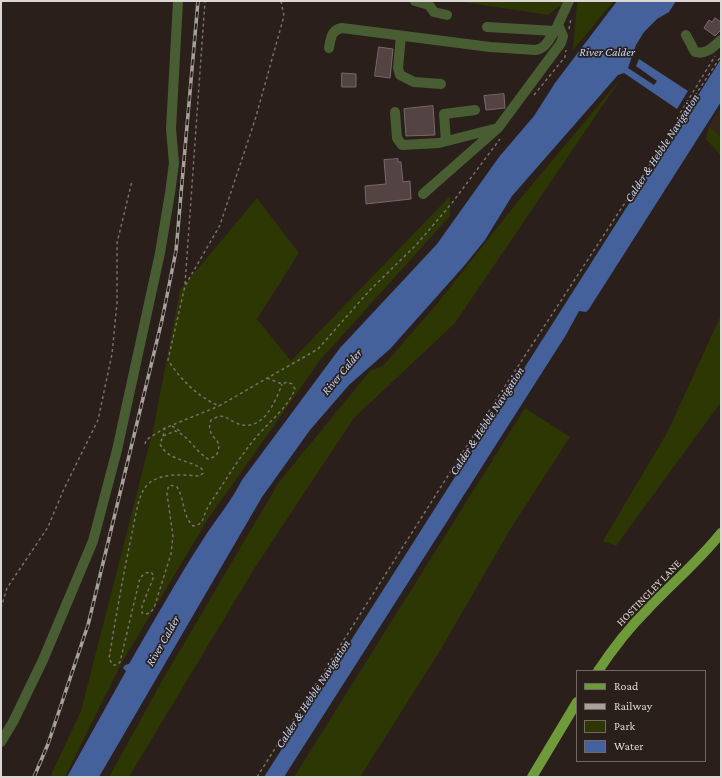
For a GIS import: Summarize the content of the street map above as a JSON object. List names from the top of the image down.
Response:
{
  "streets": {
    "main road": ["HOSTINGLEY LANE"]
  },
  "water": ["River Calder", "Calder & Hebble Navigation"],
  "legend": [
    "Road",
    "Railway",
    "Park",
    "Water"
  ]
}
